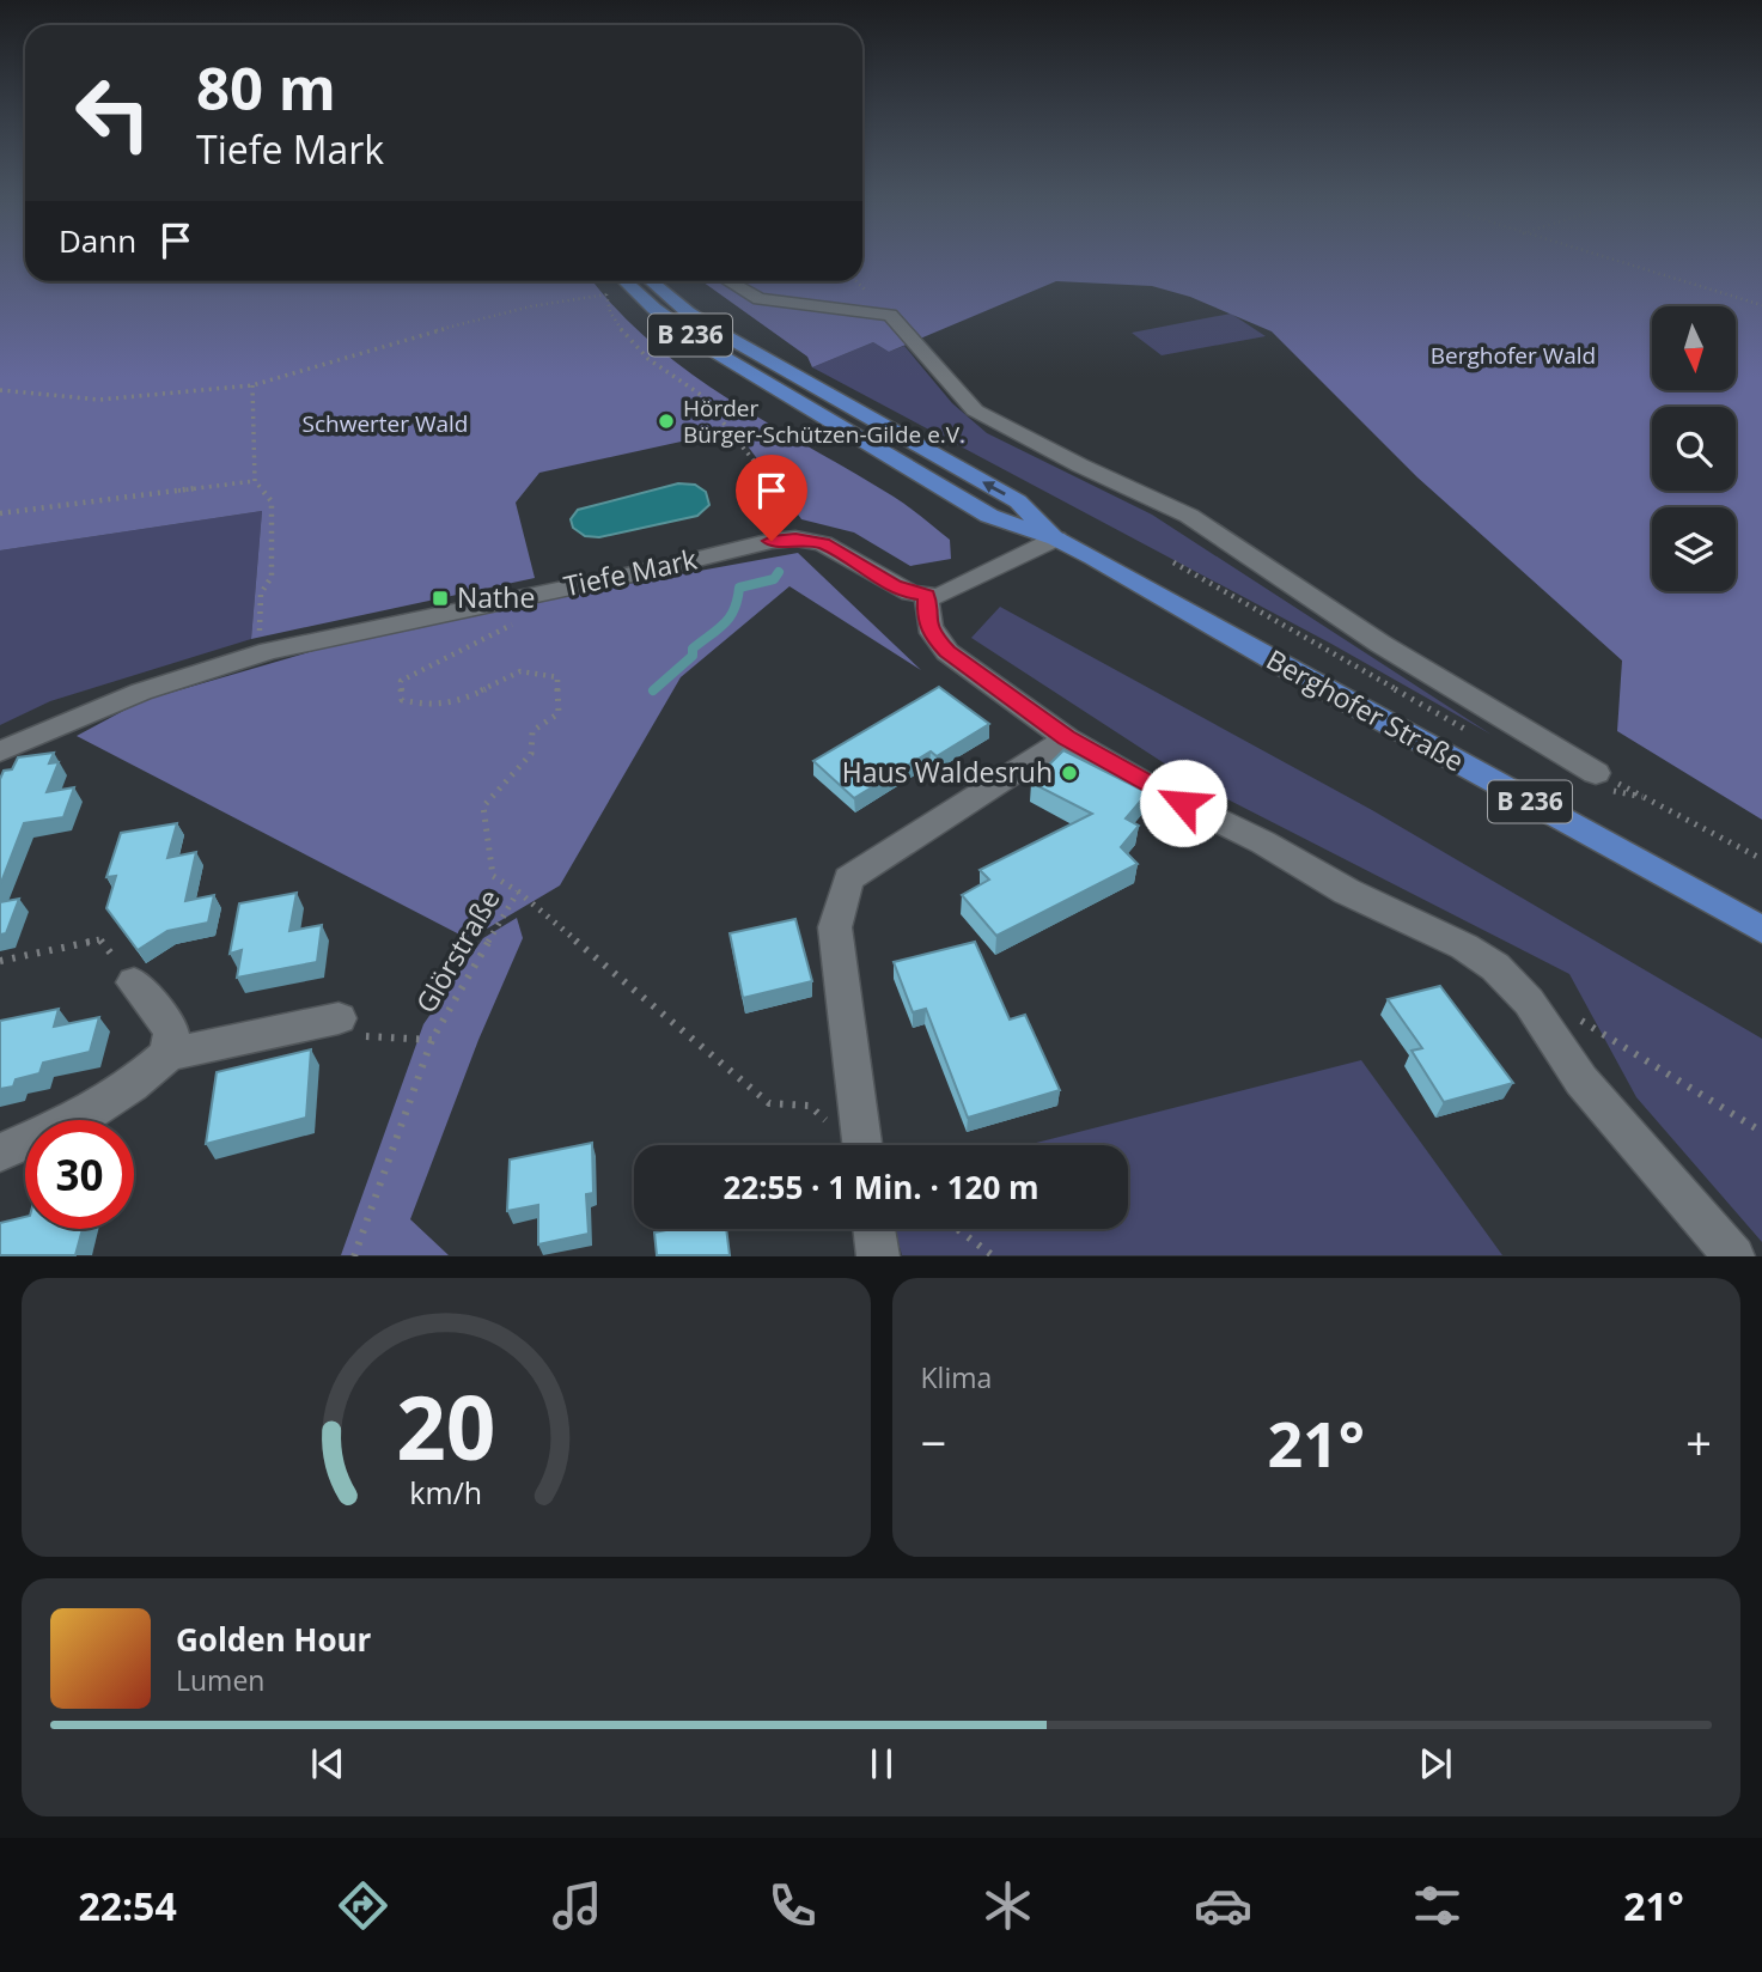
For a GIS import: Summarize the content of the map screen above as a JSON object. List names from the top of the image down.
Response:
{
  "streets": {
    "main road": ["B 236", "Berghofer Straße"],
    "street": ["Tiefe Mark"],
    "path": ["Glörstraße"]
  },
  "crossings": [
    ["Tiefe Mark", "Glörstraße"]
  ],
  "parks": ["Berghofer Wald", "Schwerter Wald"],
  "places": {
    "other": ["Hörder Bürger-Schützen-Gilde e.V.", "Haus Waldesruh"],
    "transit": ["Nathe"]
  },
  "north": "bottom",
  "page": {
    "turn": ["80 m", "Tiefe Mark"],
    "then": "Dann",
    "limit": "30",
    "trip": "22:55 · 1 Min. · 120 m",
    "tile": "Klima",
    "heat": ["−", "21°", "+"],
    "song": ["Golden Hour", "Lumen"],
    "tabs": ["22:54", "21°"],
    "gauge": ["20", "km/h"]
  }
}
